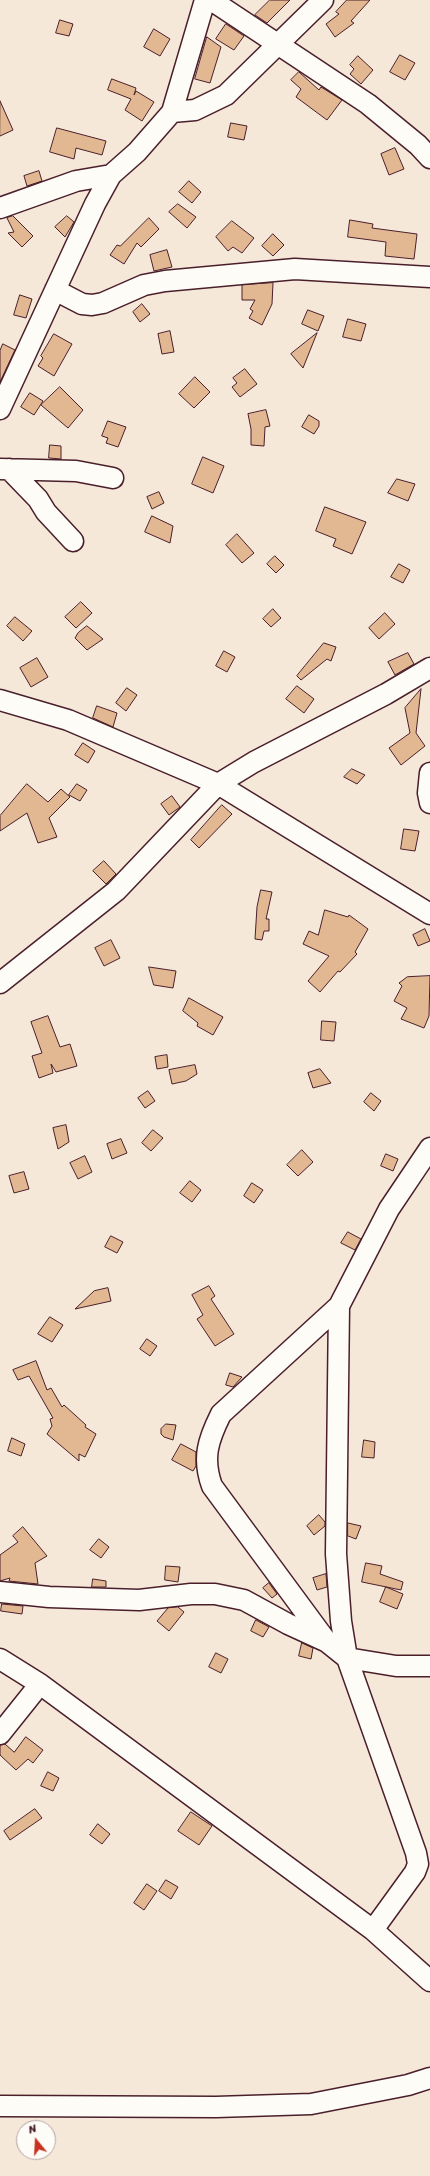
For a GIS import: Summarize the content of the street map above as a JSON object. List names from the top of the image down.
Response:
{
  "north": "top"
}
